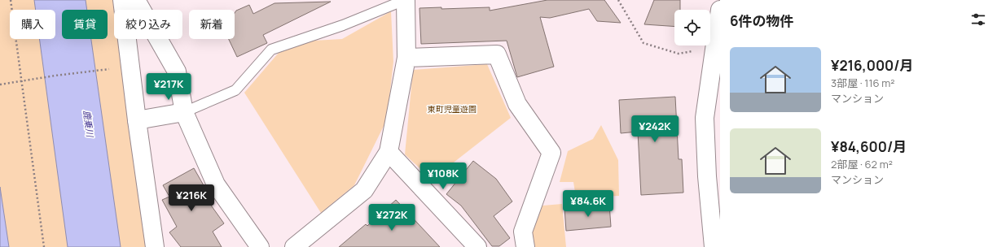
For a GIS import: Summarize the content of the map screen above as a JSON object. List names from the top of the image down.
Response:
{
  "water": ["鹿乗川"],
  "parks": ["東町児童遊園"],
  "page": {
    "heading": "6件の物件",
    "chip": [
      "購入",
      "賃貸",
      "絞り込み",
      "新着"
    ],
    "list": [
      {
        "name": "¥216,000/月",
        "note": "3部屋 · 116 m² · マンション"
      },
      {
        "name": "¥84,600/月",
        "note": "2部屋 · 62 m² · マンション"
      }
    ],
    "price": [
      "¥217K",
      "¥242K",
      "¥108K",
      "¥216K",
      "¥84.6K",
      "¥272K"
    ]
  }
}
